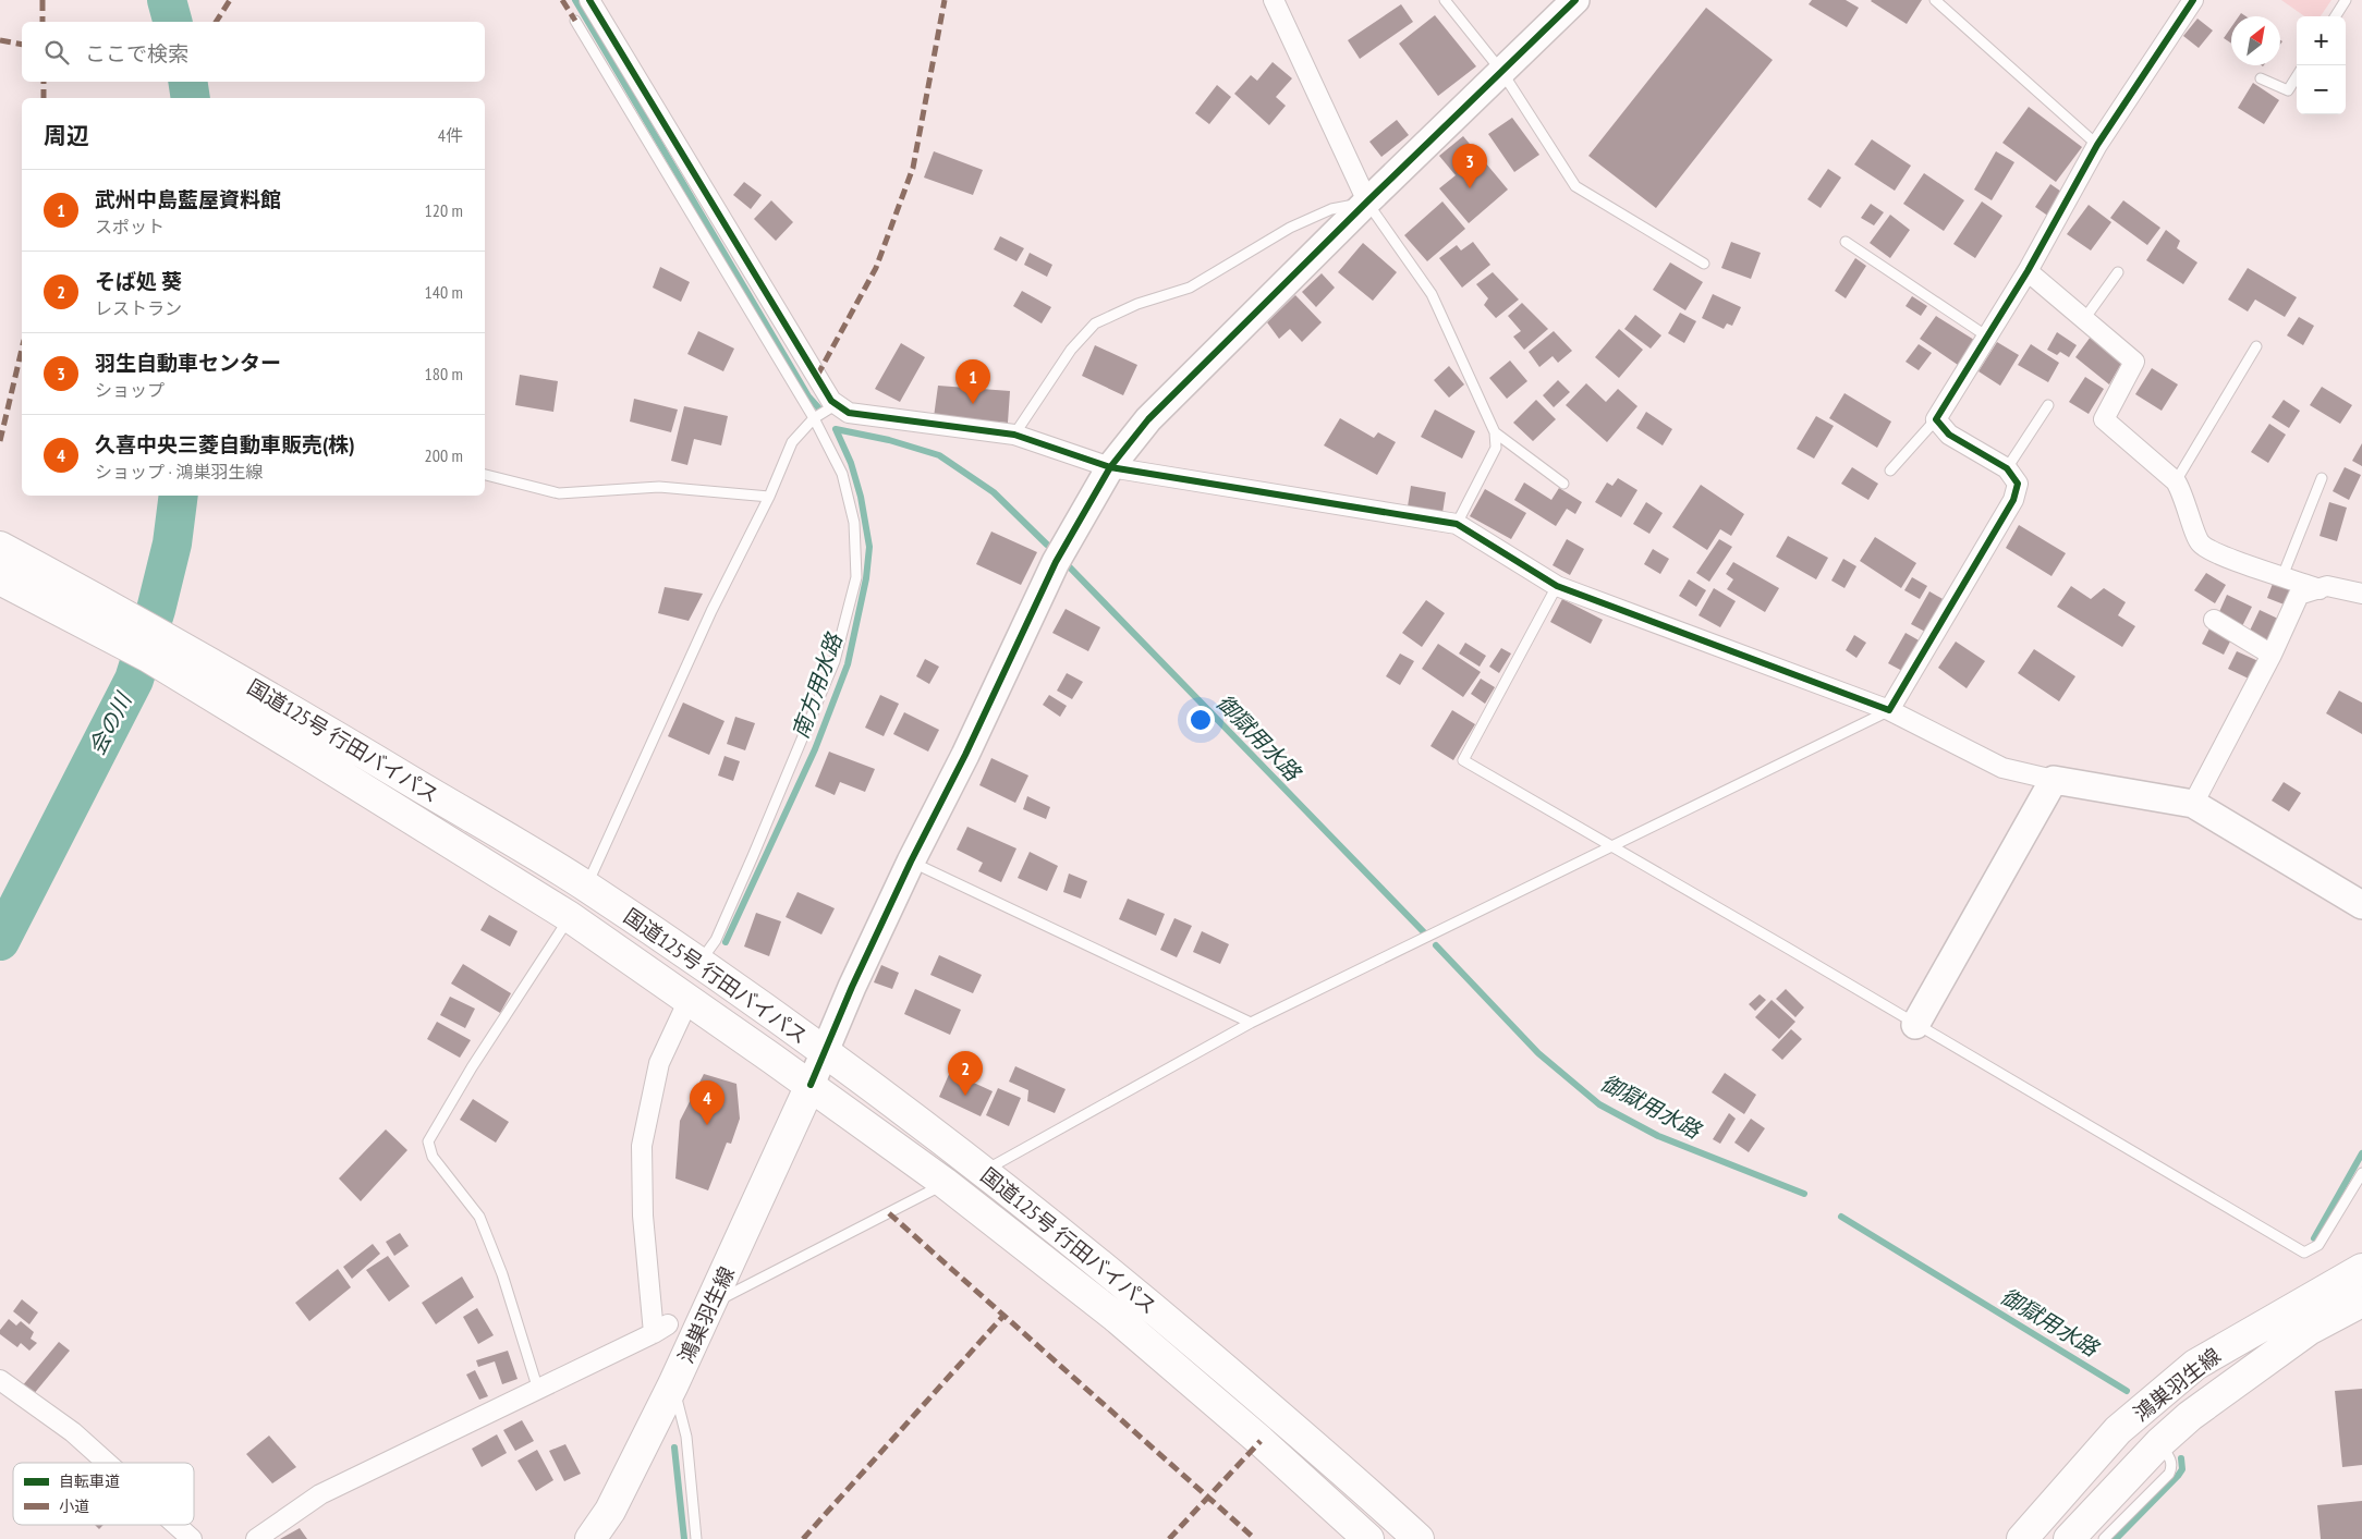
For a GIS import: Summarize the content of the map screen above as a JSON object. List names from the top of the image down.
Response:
{
  "streets": {
    "main road": ["国道125号 行田バイパス", "鴻巣羽生線"]
  },
  "crossings": [
    ["国道125号 行田バイパス", "鴻巣羽生線"]
  ],
  "water": ["南方用水路", "会の川", "御獄用水路"],
  "legend": ["自転車道", "小道"],
  "north": "top right",
  "page": {
    "map_buttons": ["+", "−"],
    "search": "ここで検索",
    "heading": ["周辺", "4件"],
    "pins": [
      "3",
      "1",
      "2",
      "4"
    ],
    "list": [
      {
        "mark": "1",
        "name": "武州中島藍屋資料館",
        "note": "スポット",
        "value": "120 m"
      },
      {
        "mark": "2",
        "name": "そば処 葵",
        "note": "レストラン",
        "value": "140 m"
      },
      {
        "mark": "3",
        "name": "羽生自動車センター",
        "note": "ショップ",
        "value": "180 m"
      },
      {
        "mark": "4",
        "name": "久喜中央三菱自動車販売(株)",
        "note": "ショップ · 鴻巣羽生線",
        "value": "200 m"
      }
    ]
  }
}
